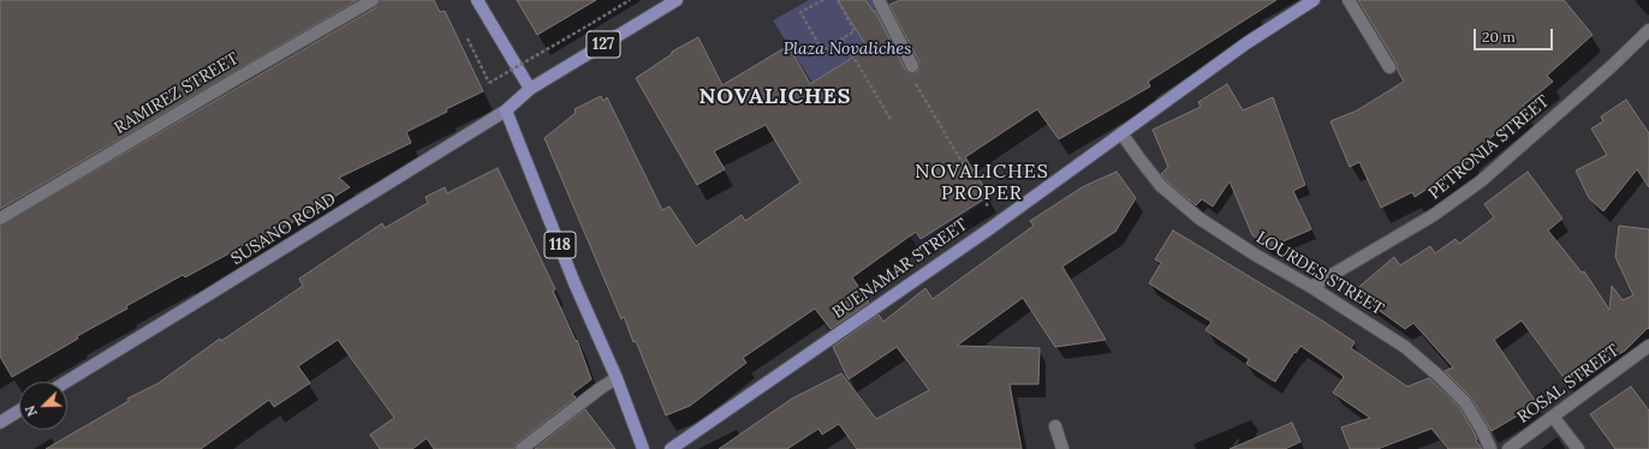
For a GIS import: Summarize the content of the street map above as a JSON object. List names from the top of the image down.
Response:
{
  "streets": {
    "main road": [
      "127",
      "SUSANO ROAD",
      "118",
      "BUENAMAR STREET"
    ],
    "street": [
      "RAMIREZ STREET",
      "PETRONIA STREET",
      "LOURDES STREET",
      "ROSAL STREET"
    ]
  },
  "crossings": [
    ["127", "SUSANO ROAD"],
    ["PETRONIA STREET", "LOURDES STREET"],
    ["SUSANO ROAD", "118"],
    ["BUENAMAR STREET", "LOURDES STREET"]
  ],
  "districts": ["NOVALICHES", "NOVALICHES PROPER"],
  "parks": ["Plaza Novaliches"],
  "scale_bar": "20 m",
  "north": "bottom left"
}
